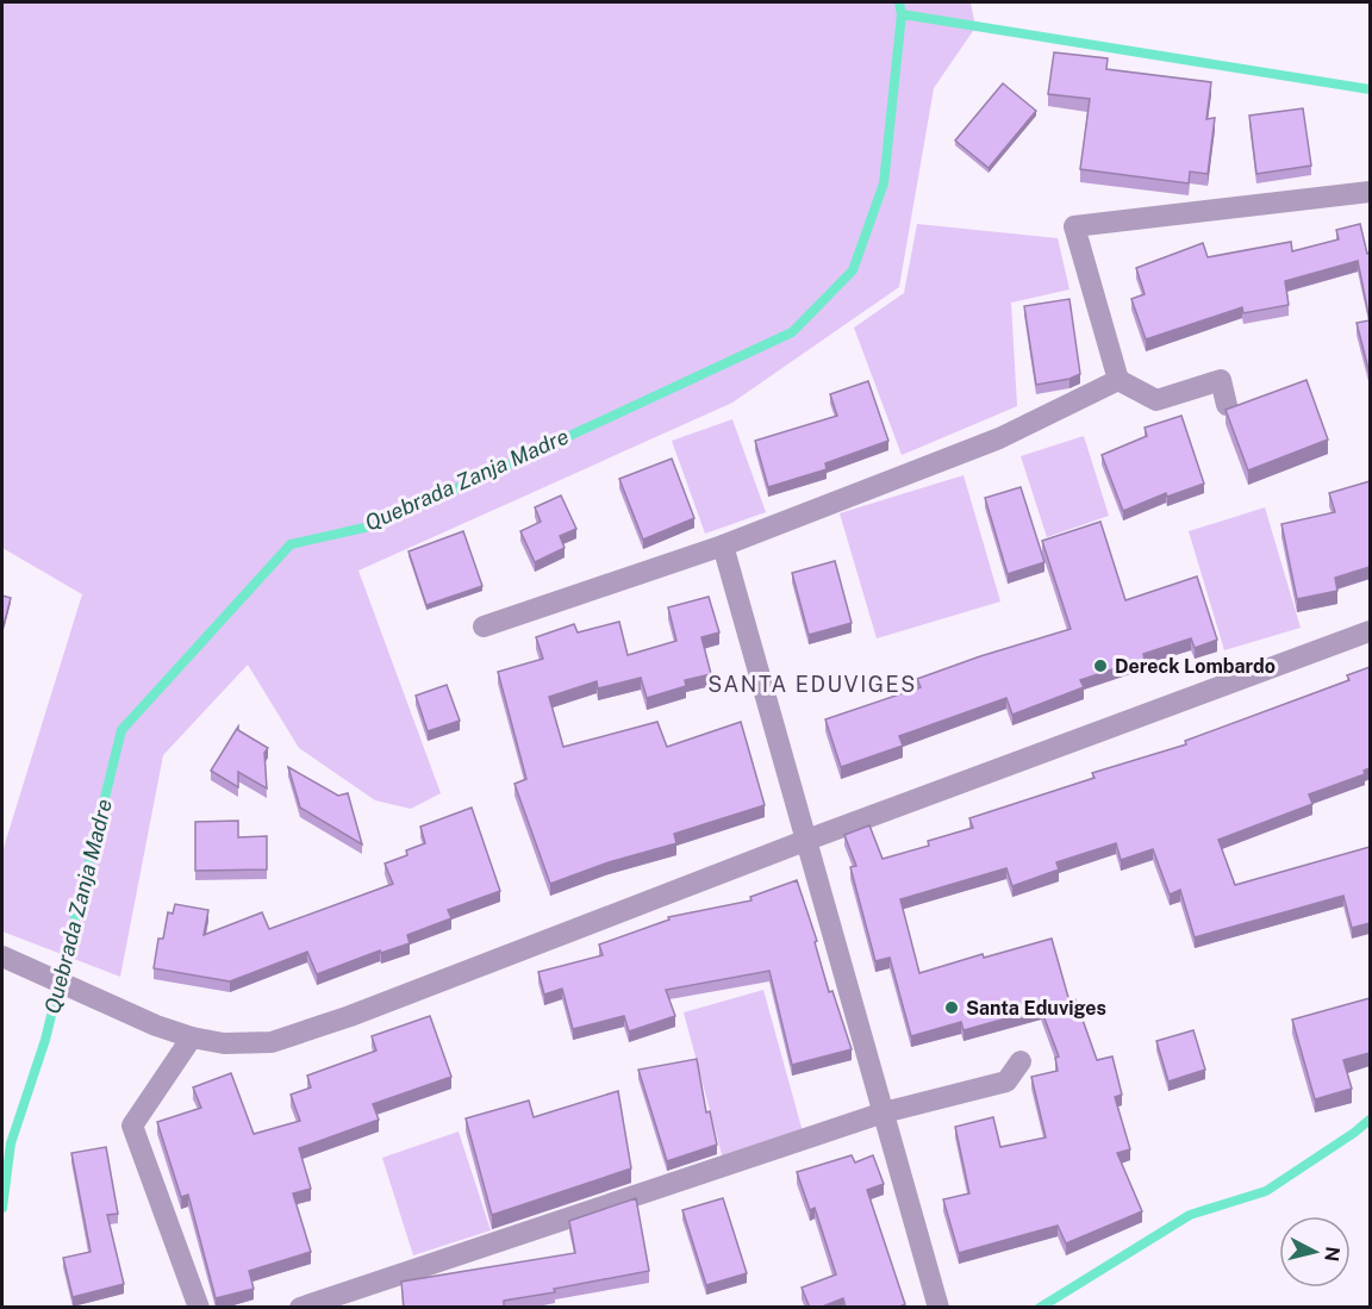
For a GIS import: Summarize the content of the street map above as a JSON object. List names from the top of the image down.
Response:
{
  "districts": ["SANTA EDUVIGES"],
  "water": ["Quebrada Zanja Madre"],
  "places": ["Dereck Lombardo", "Santa Eduviges"],
  "north": "right"
}
